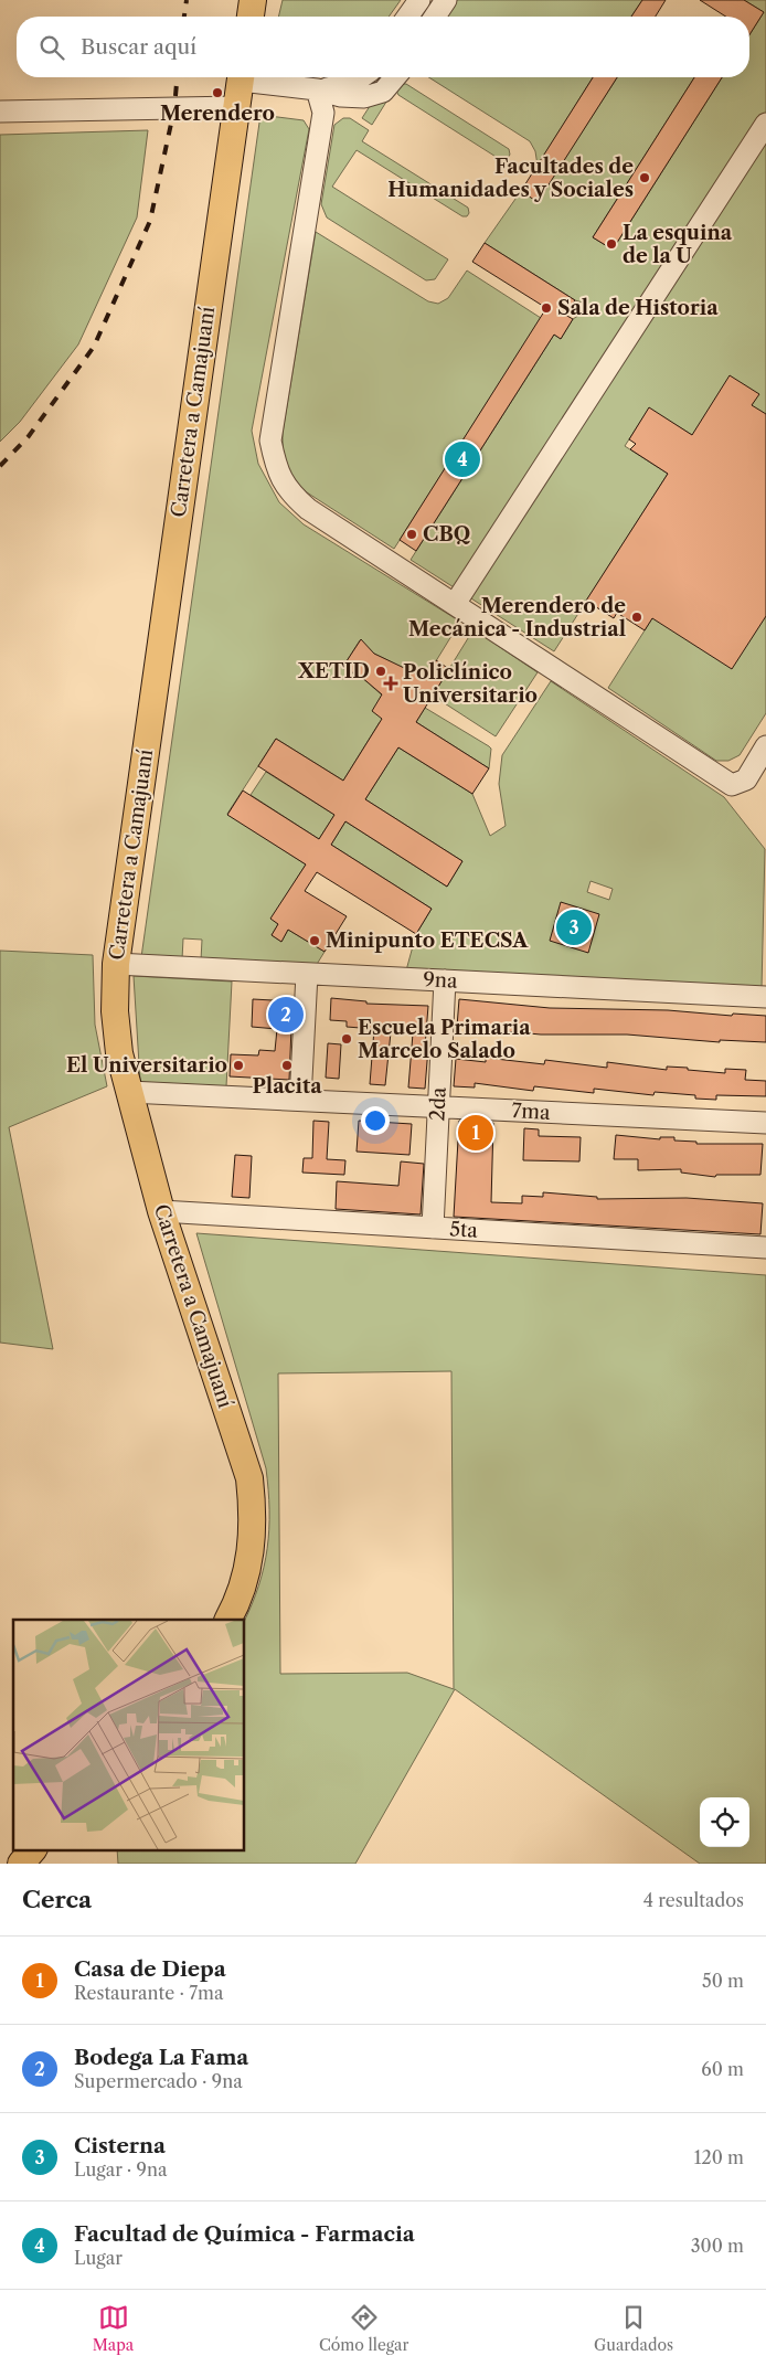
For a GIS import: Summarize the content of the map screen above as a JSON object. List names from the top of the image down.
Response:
{
  "streets": {
    "main road": ["Carretera a Camajuaní"],
    "street": [
      "9na",
      "2da",
      "7ma",
      "5ta"
    ]
  },
  "crossings": [
    ["Carretera a Camajuaní", "9na"],
    ["Carretera a Camajuaní", "7ma"],
    ["Carretera a Camajuaní", "5ta"],
    ["9na", "2da"],
    ["2da", "7ma"],
    ["2da", "5ta"]
  ],
  "places": {
    "other": [
      "Merendero",
      "Facultades de Humanidades y Sociales",
      "La esquina de la U",
      "Sala de Historia",
      "CBQ",
      "Merendero de Mecánica - Industrial",
      "XETID",
      "Minipunto ETECSA",
      "Escuela Primaria Marcelo Salado",
      "El Universitario",
      "Placita"
    ],
    "health": ["Policlínico Universitario"]
  },
  "page": {
    "search": "Buscar aquí",
    "pins": [
      "4",
      "3",
      "2",
      "1"
    ],
    "heading": ["Cerca", "4 resultados"],
    "list": [
      {
        "mark": "1",
        "name": "Casa de Diepa",
        "note": "Restaurante · 7ma",
        "value": "50 m"
      },
      {
        "mark": "2",
        "name": "Bodega La Fama",
        "note": "Supermercado · 9na",
        "value": "60 m"
      },
      {
        "mark": "3",
        "name": "Cisterna",
        "note": "Lugar · 9na",
        "value": "120 m"
      },
      {
        "mark": "4",
        "name": "Facultad de Química - Farmacia",
        "note": "Lugar",
        "value": "300 m"
      }
    ],
    "nav": ["Mapa", "Cómo llegar", "Guardados"]
  }
}
